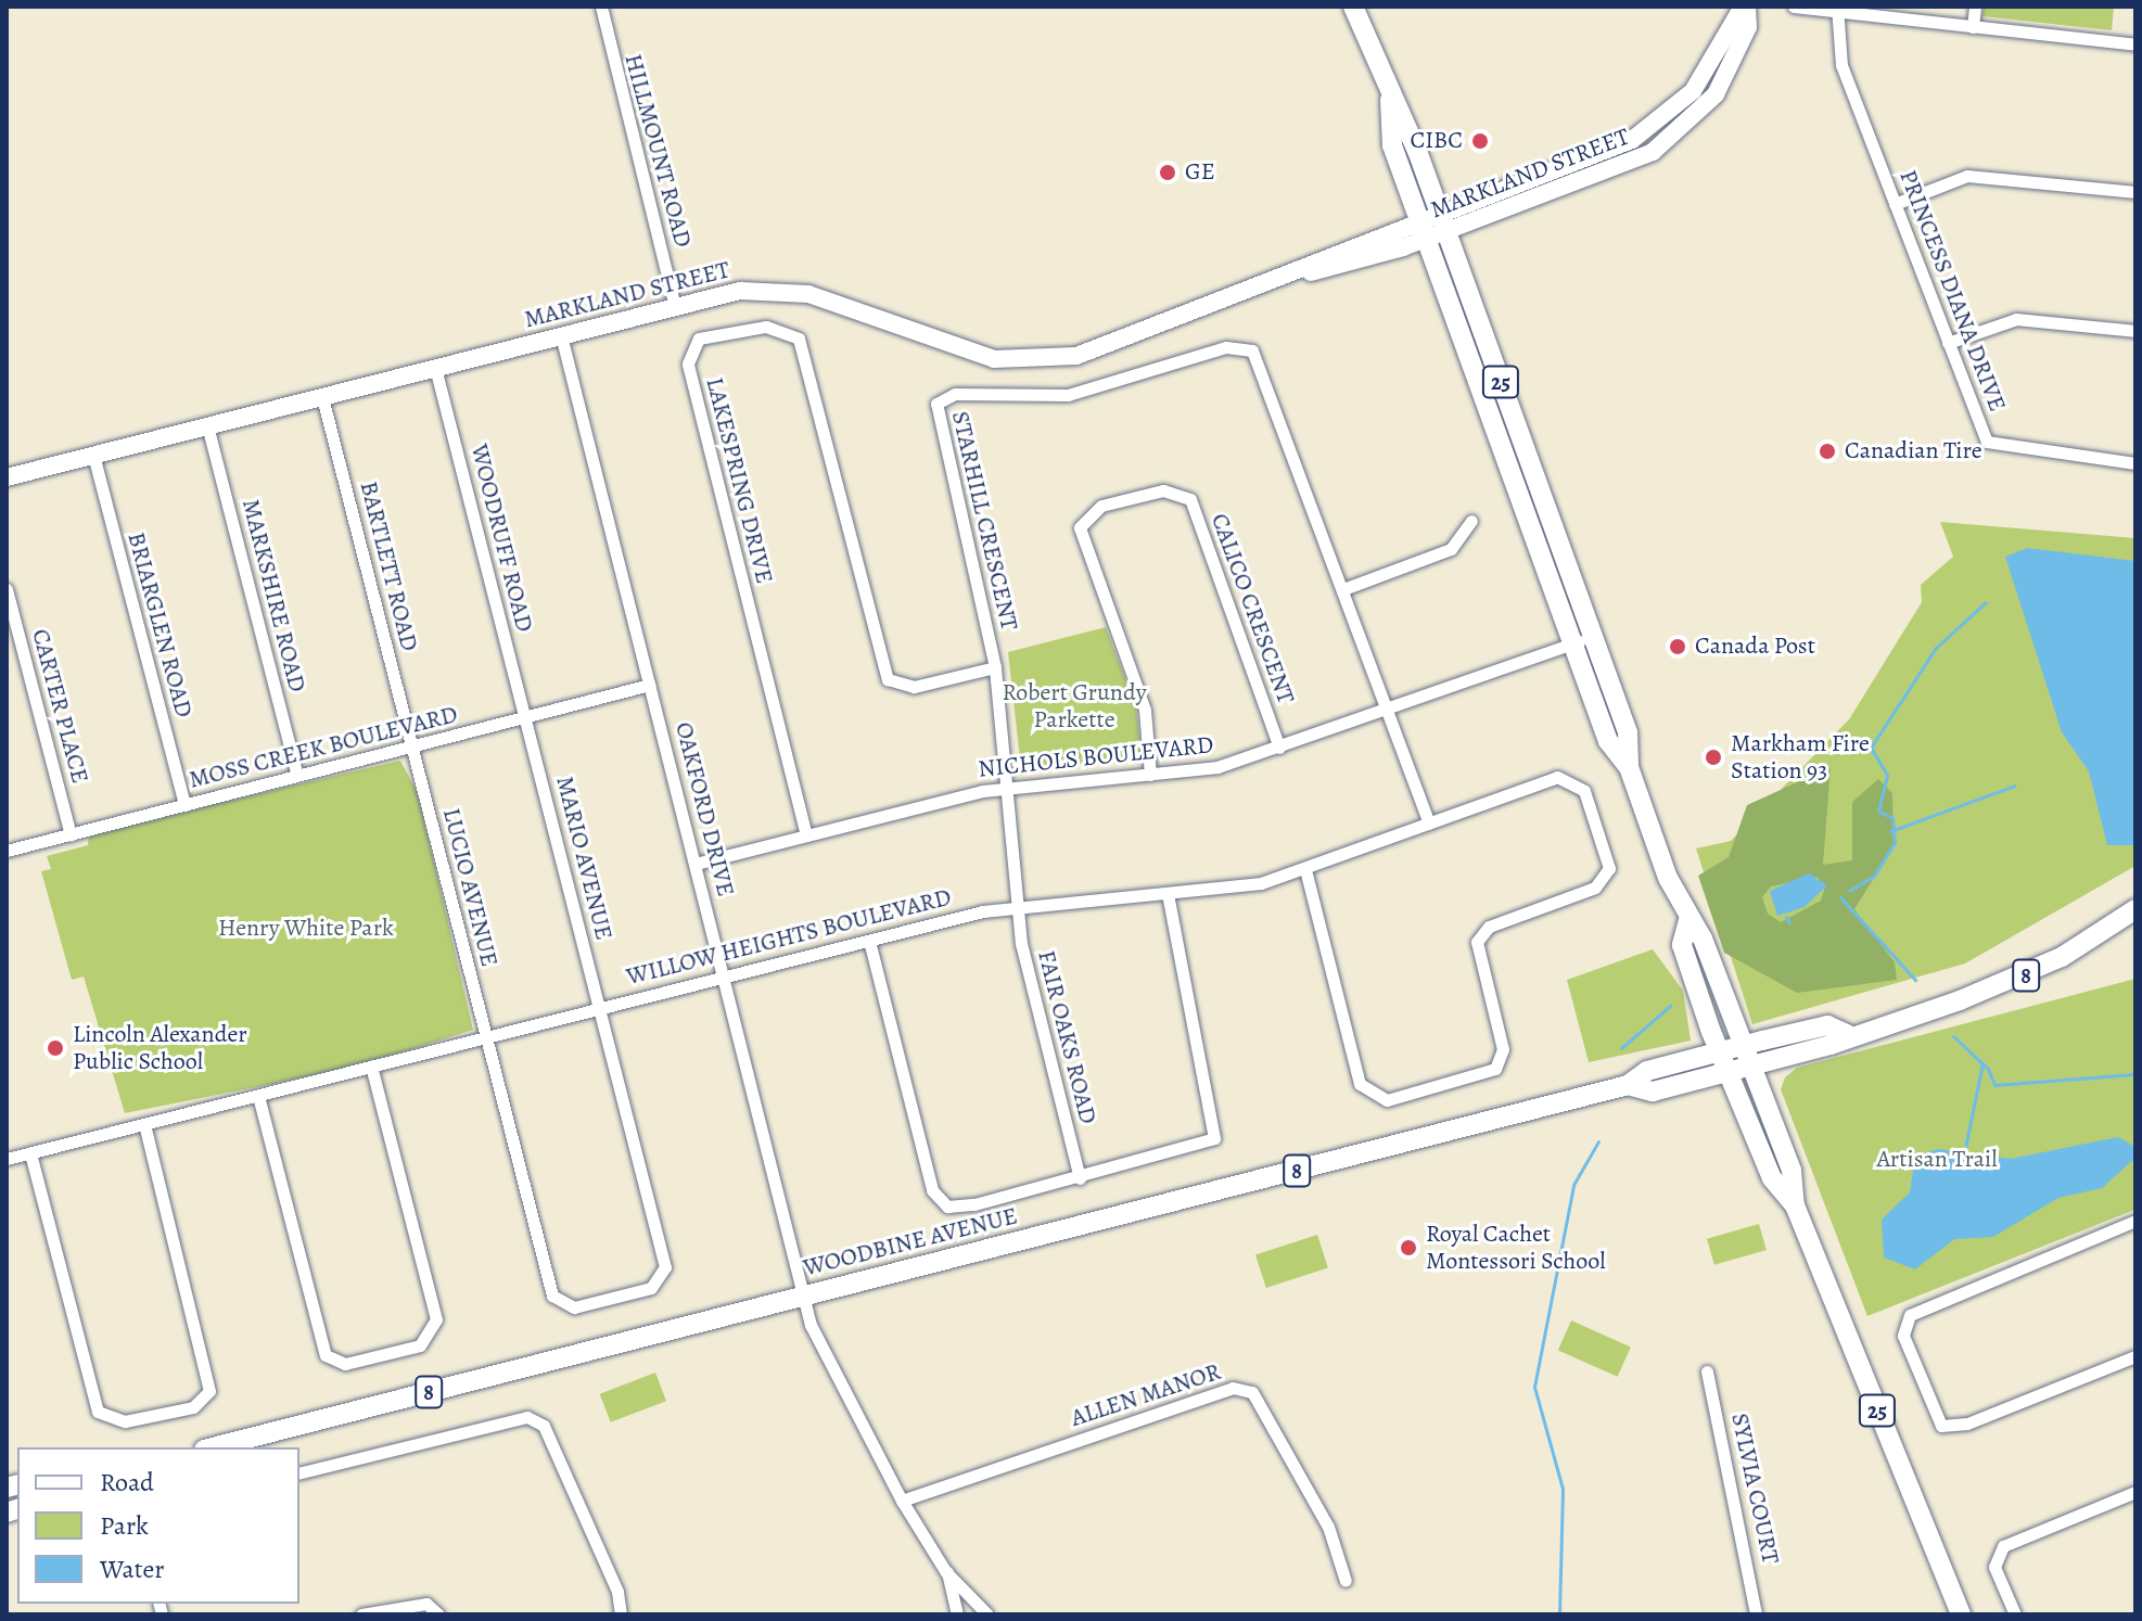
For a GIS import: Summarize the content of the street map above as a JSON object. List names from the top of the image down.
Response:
{
  "streets": {
    "main road": ["25", "8", "WOODBINE AVENUE"],
    "street": [
      "HILLMOUNT ROAD",
      "MARKLAND STREET",
      "PRINCESS DIANA DRIVE",
      "LAKESPRING DRIVE",
      "STARHILL CRESCENT",
      "WOODRUFF ROAD",
      "BARTLETT ROAD",
      "MARKSHIRE ROAD",
      "CALICO CRESCENT",
      "BRIARGLEN ROAD",
      "CARTER PLACE",
      "MOSS CREEK BOULEVARD",
      "NICHOLS BOULEVARD",
      "OAKFORD DRIVE",
      "MARIO AVENUE",
      "LUCIO AVENUE",
      "WILLOW HEIGHTS BOULEVARD",
      "FAIR OAKS ROAD",
      "ALLEN MANOR",
      "SYLVIA COURT"
    ]
  },
  "crossings": [
    ["HILLMOUNT ROAD", "MARKLAND STREET"],
    ["MARKLAND STREET", "25"],
    ["MARKLAND STREET", "WOODRUFF ROAD"],
    ["MARKLAND STREET", "BARTLETT ROAD"],
    ["MARKLAND STREET", "MARKSHIRE ROAD"],
    ["MARKLAND STREET", "BRIARGLEN ROAD"],
    ["MARKLAND STREET", "OAKFORD DRIVE"],
    ["25", "NICHOLS BOULEVARD"],
    ["25", "WOODBINE AVENUE"],
    ["LAKESPRING DRIVE", "STARHILL CRESCENT"],
    ["LAKESPRING DRIVE", "NICHOLS BOULEVARD"],
    ["STARHILL CRESCENT", "NICHOLS BOULEVARD"],
    ["STARHILL CRESCENT", "WILLOW HEIGHTS BOULEVARD"],
    ["STARHILL CRESCENT", "FAIR OAKS ROAD"],
    ["WOODRUFF ROAD", "MOSS CREEK BOULEVARD"],
    ["WOODRUFF ROAD", "MARIO AVENUE"],
    ["BARTLETT ROAD", "MOSS CREEK BOULEVARD"],
    ["BARTLETT ROAD", "LUCIO AVENUE"],
    ["MARKSHIRE ROAD", "MOSS CREEK BOULEVARD"],
    ["CALICO CRESCENT", "NICHOLS BOULEVARD"],
    ["BRIARGLEN ROAD", "MOSS CREEK BOULEVARD"],
    ["CARTER PLACE", "MOSS CREEK BOULEVARD"],
    ["MOSS CREEK BOULEVARD", "OAKFORD DRIVE"],
    ["MOSS CREEK BOULEVARD", "MARIO AVENUE"],
    ["MOSS CREEK BOULEVARD", "LUCIO AVENUE"],
    ["NICHOLS BOULEVARD", "OAKFORD DRIVE"],
    ["OAKFORD DRIVE", "WILLOW HEIGHTS BOULEVARD"],
    ["OAKFORD DRIVE", "WOODBINE AVENUE"],
    ["OAKFORD DRIVE", "ALLEN MANOR"],
    ["MARIO AVENUE", "LUCIO AVENUE"],
    ["MARIO AVENUE", "WILLOW HEIGHTS BOULEVARD"],
    ["LUCIO AVENUE", "WILLOW HEIGHTS BOULEVARD"],
    ["WILLOW HEIGHTS BOULEVARD", "FAIR OAKS ROAD"]
  ],
  "parks": ["Robert Grundy Parkette", "Henry White Park", "Artisan Trail"],
  "places": [
    "CIBC",
    "GE",
    "Canadian Tire",
    "Canada Post",
    "Markham Fire Station 93",
    "Lincoln Alexander Public School",
    "Royal Cachet Montessori School"
  ],
  "legend": ["Road", "Park", "Water"]
}
